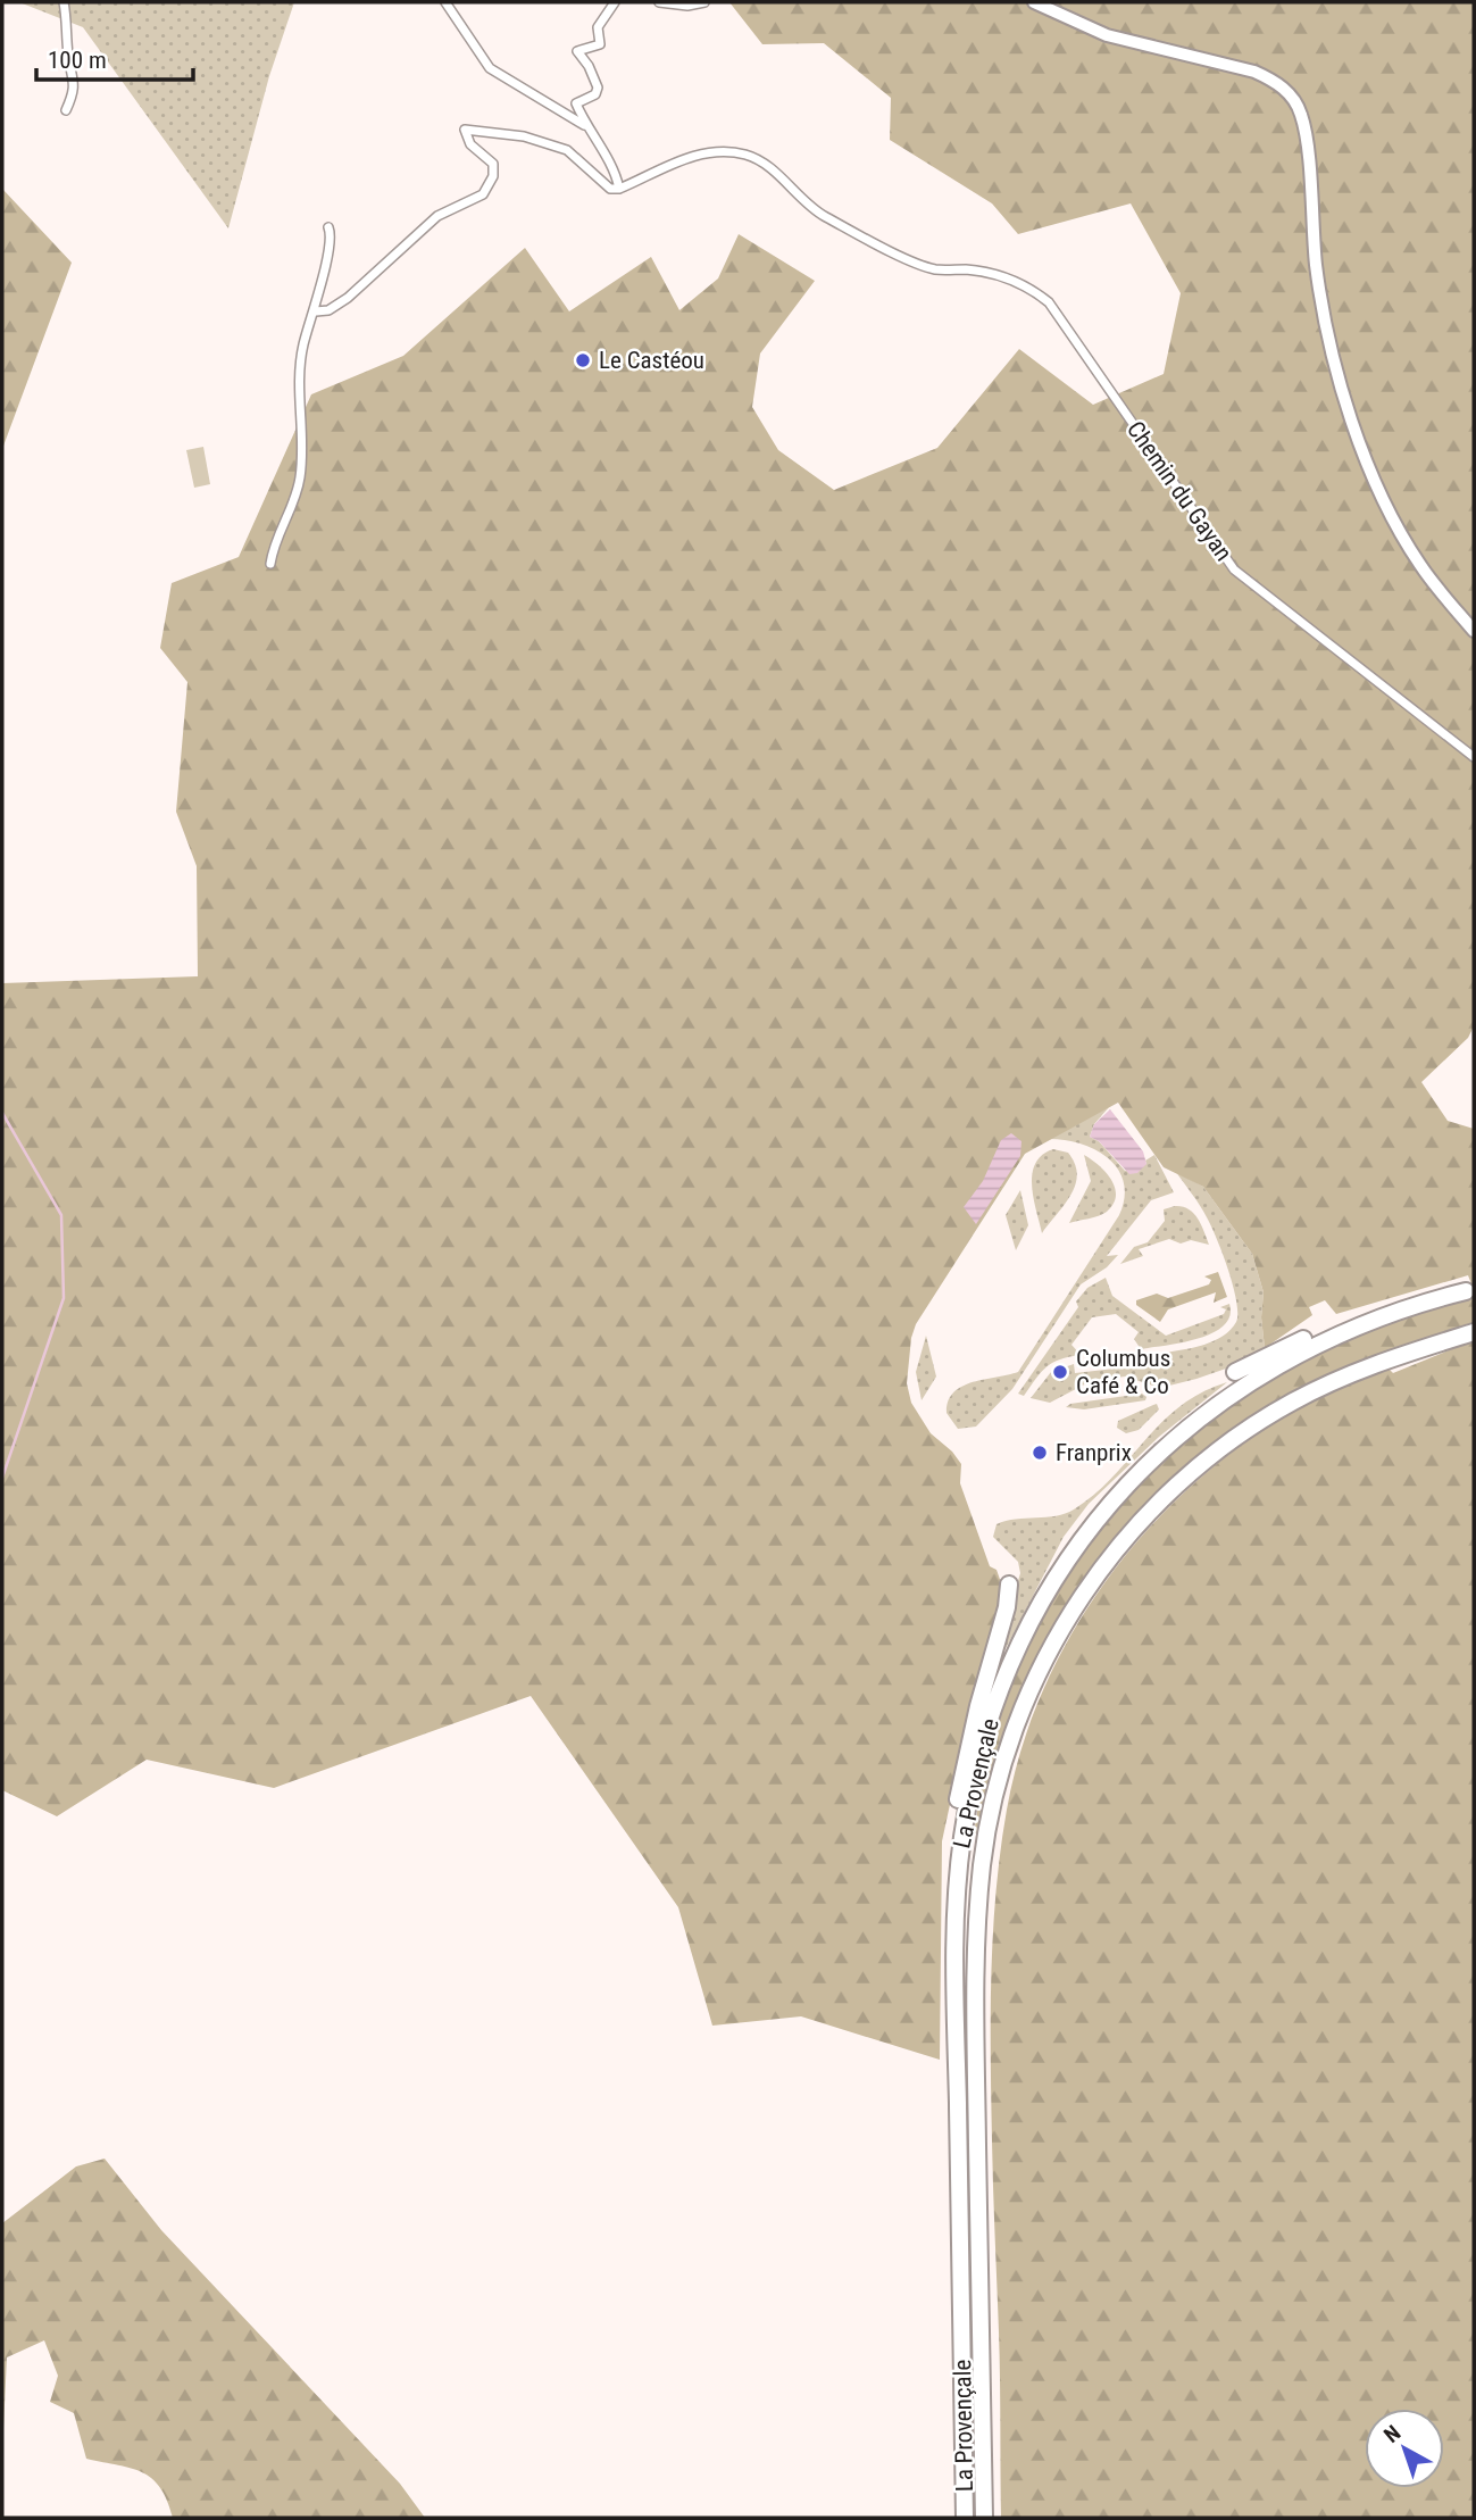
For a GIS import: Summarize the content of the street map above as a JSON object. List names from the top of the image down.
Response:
{
  "streets": {
    "highway": ["La Provençale"],
    "street": ["Chemin du Gayan"]
  },
  "places": ["Le Castéou", "Columbus Café & Co", "Franprix"],
  "scale_bar": "100 m",
  "north": "top left"
}
